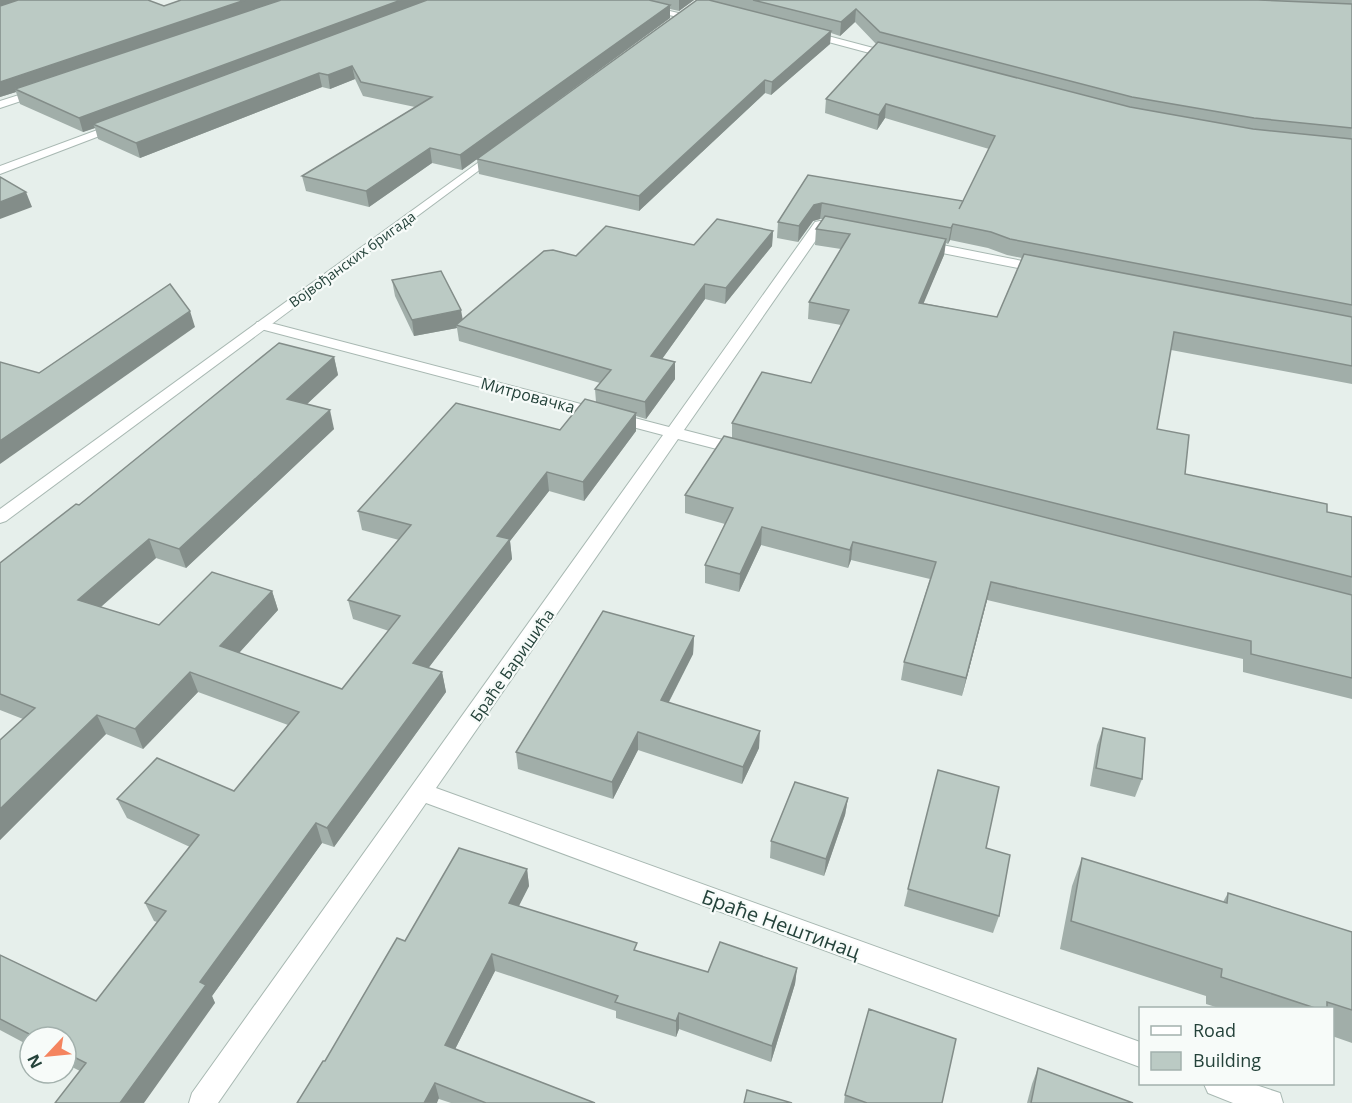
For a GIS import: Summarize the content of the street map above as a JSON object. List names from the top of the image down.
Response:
{
  "streets": {
    "street": [
      "Војвођанских бригада",
      "Митровачка",
      "Браће Баришића",
      "Браће Нештинац"
    ]
  },
  "crossings": [
    ["Војвођанских бригада", "Митровачка"],
    ["Митровачка", "Браће Баришића"],
    ["Браће Баришића", "Браће Нештинац"]
  ],
  "legend": ["Road", "Building"],
  "north": "bottom left"
}
